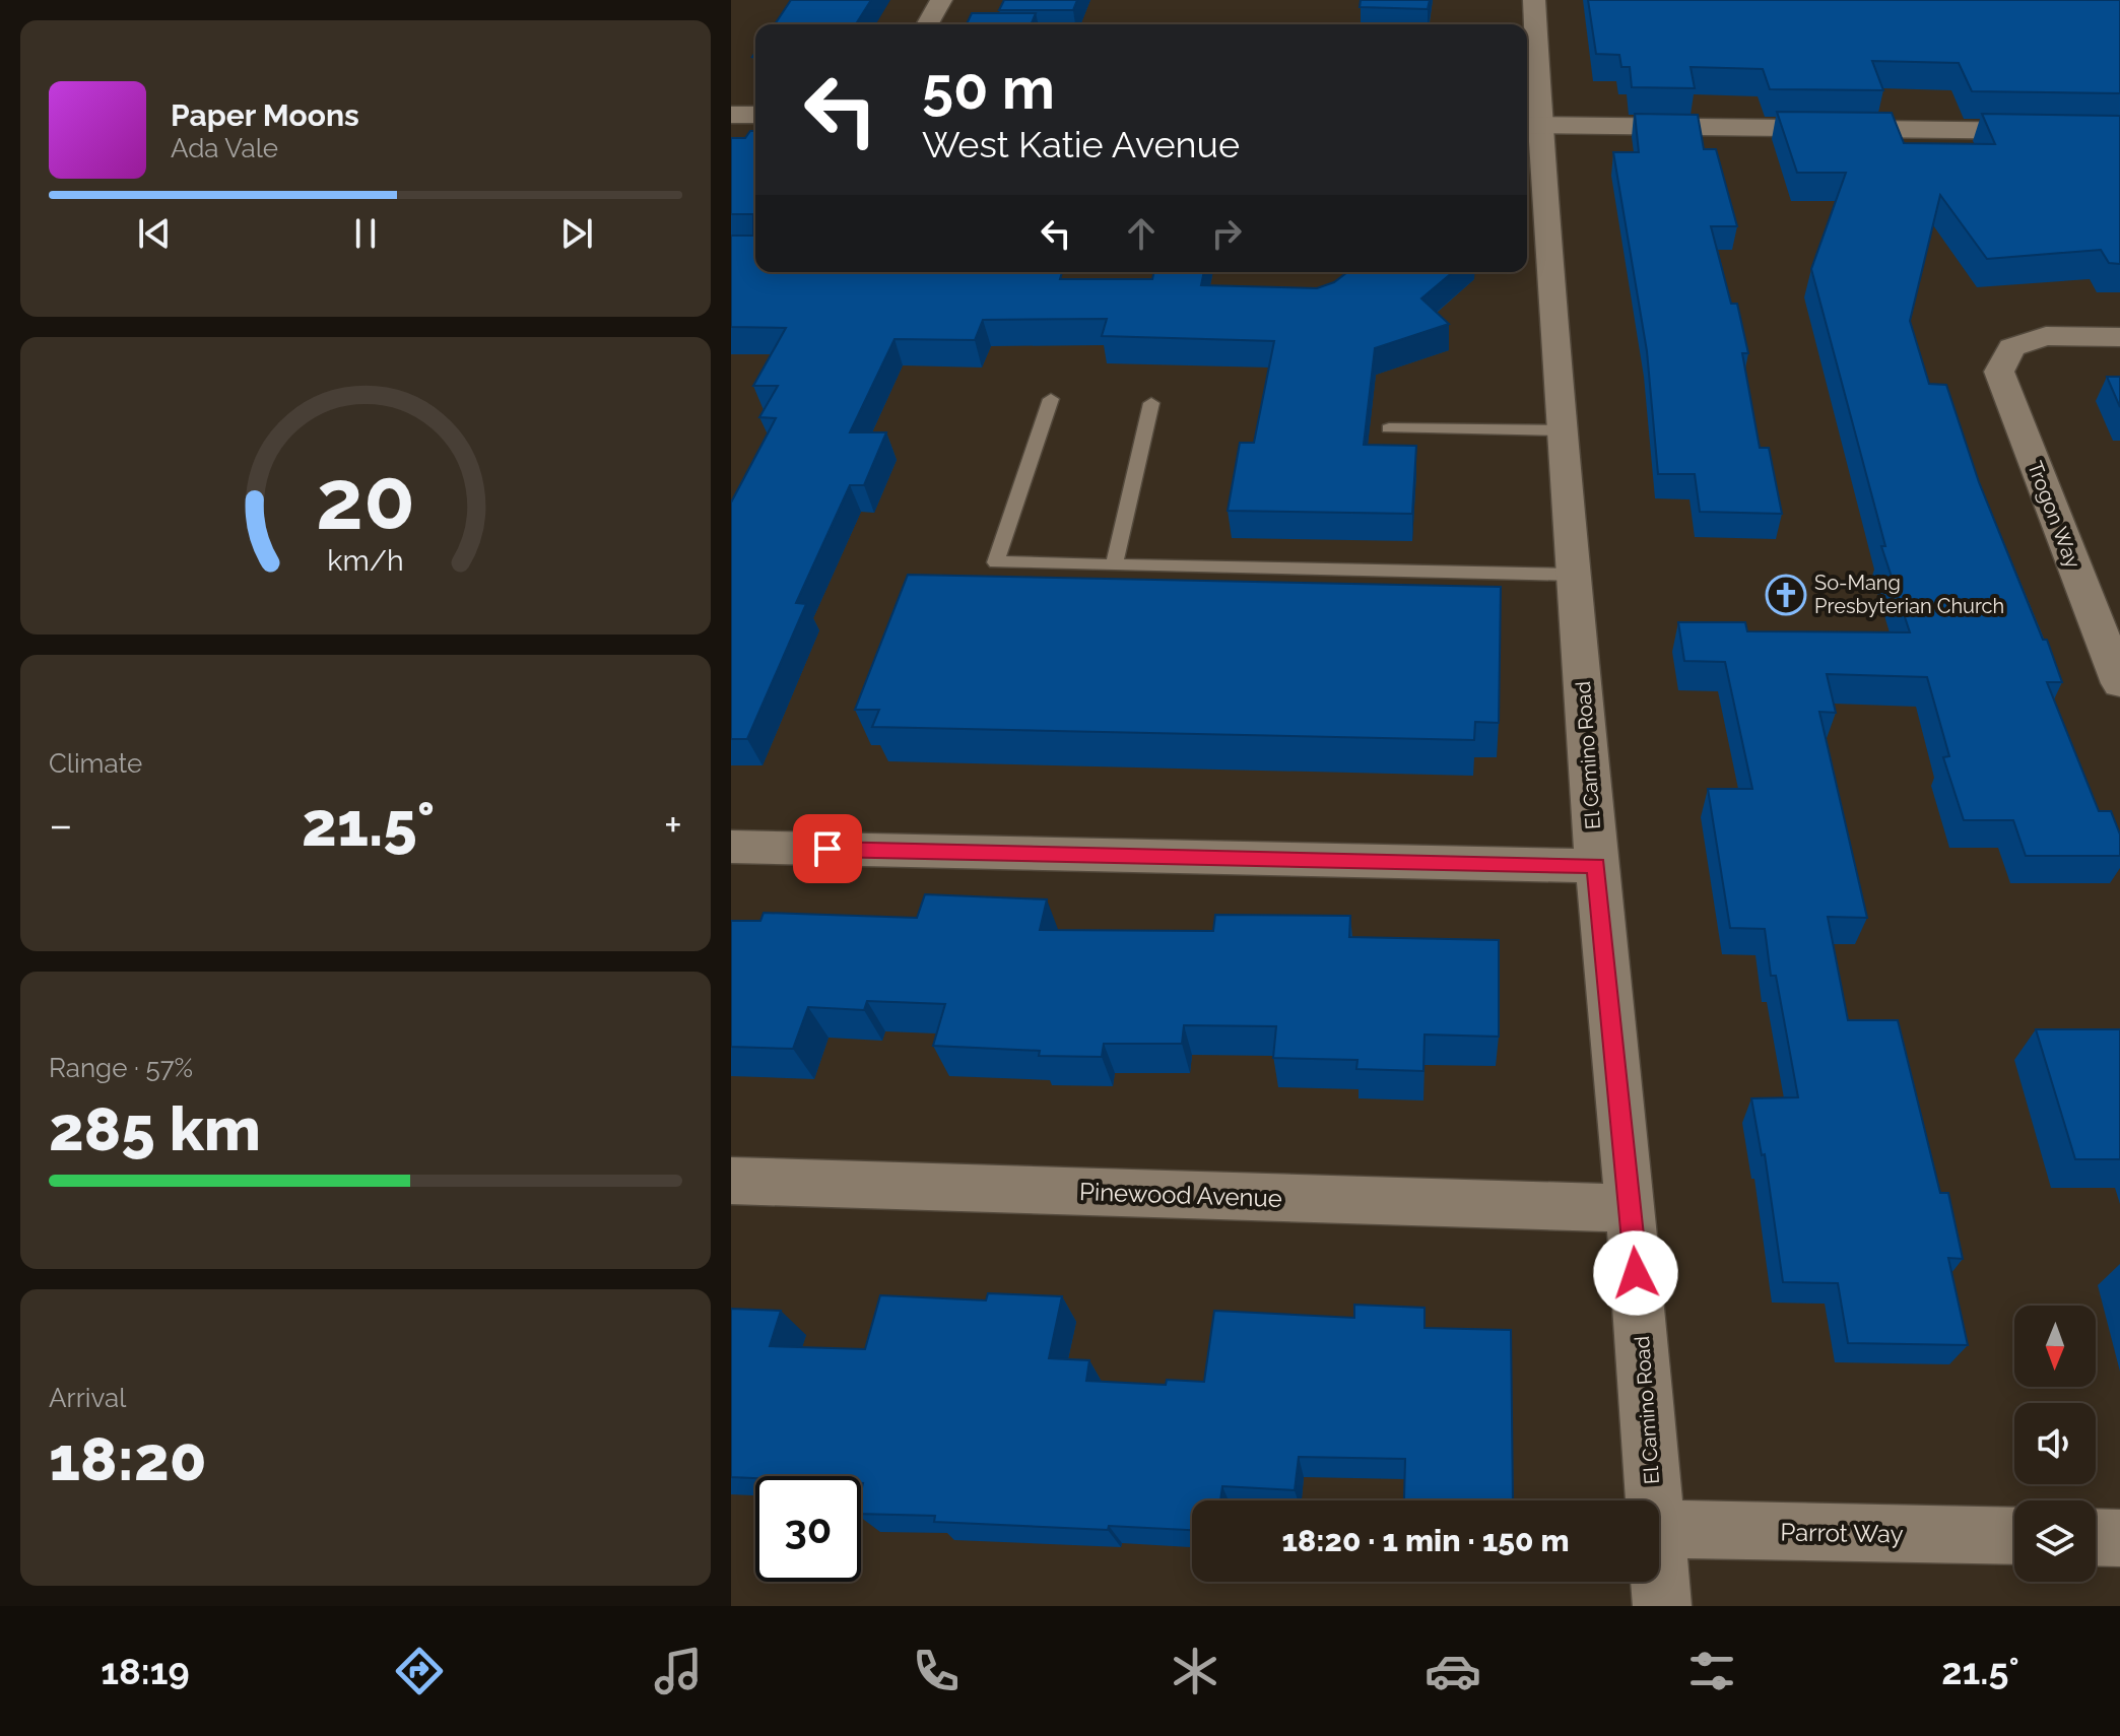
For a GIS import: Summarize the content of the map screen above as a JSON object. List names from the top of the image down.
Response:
{
  "streets": {
    "street": [
      "Trogon Way",
      "El Camino Road",
      "Pinewood Avenue",
      "Parrot Way"
    ]
  },
  "crossings": [
    ["El Camino Road", "Pinewood Avenue"]
  ],
  "places": {
    "church": ["So-Mang Presbyterian Church"]
  },
  "north": "bottom",
  "page": {
    "turn": ["50 m", "West Katie Avenue"],
    "song": ["Paper Moons", "Ada Vale"],
    "tile": [
      "Climate",
      ["Range · 57%", "285 km"],
      ["Arrival", "18:20"]
    ],
    "heat": ["−", "21.5°", "+"],
    "limit": "30",
    "trip": "18:20 · 1 min · 150 m",
    "tabs": ["18:19", "21.5°"],
    "gauge": ["20", "km/h"]
  }
}
